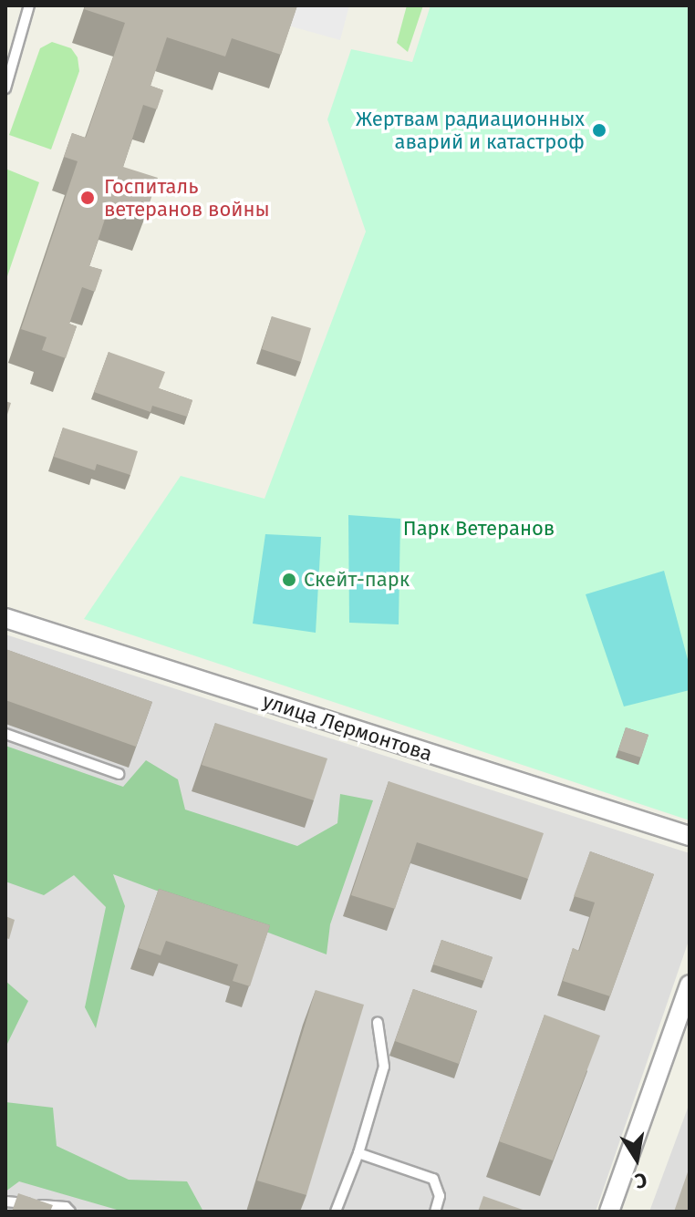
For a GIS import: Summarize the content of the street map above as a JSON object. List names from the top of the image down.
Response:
{
  "streets": {
    "street": ["улица Лермонтова"]
  },
  "parks": ["Парк Ветеранов"],
  "places": ["Жертвам радиационных аварий и катастроф", "Госпиталь ветеранов войны", "Скейт-парк"],
  "north": "bottom"
}
